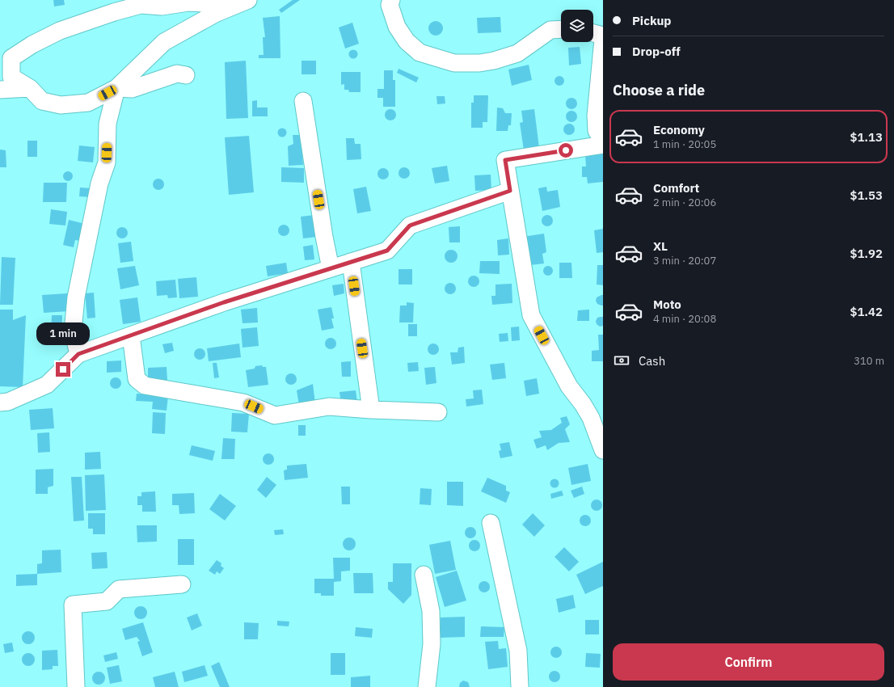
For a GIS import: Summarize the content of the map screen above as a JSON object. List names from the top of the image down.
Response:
{
  "page": {
    "banner": ["Pickup", "Drop-off"],
    "heading": "Choose a ride",
    "list": [
      {
        "name": "Economy",
        "note": "1 min · 20:05",
        "value": "$1.13"
      },
      {
        "name": "Comfort",
        "note": "2 min · 20:06",
        "value": "$1.53"
      },
      {
        "name": "XL",
        "note": "3 min · 20:07",
        "value": "$1.92"
      },
      {
        "name": "Moto",
        "note": "4 min · 20:08",
        "value": "$1.42"
      }
    ],
    "bubble": "1 min",
    "pay": ["Cash", "310 m"],
    "buttons": "Confirm"
  }
}
